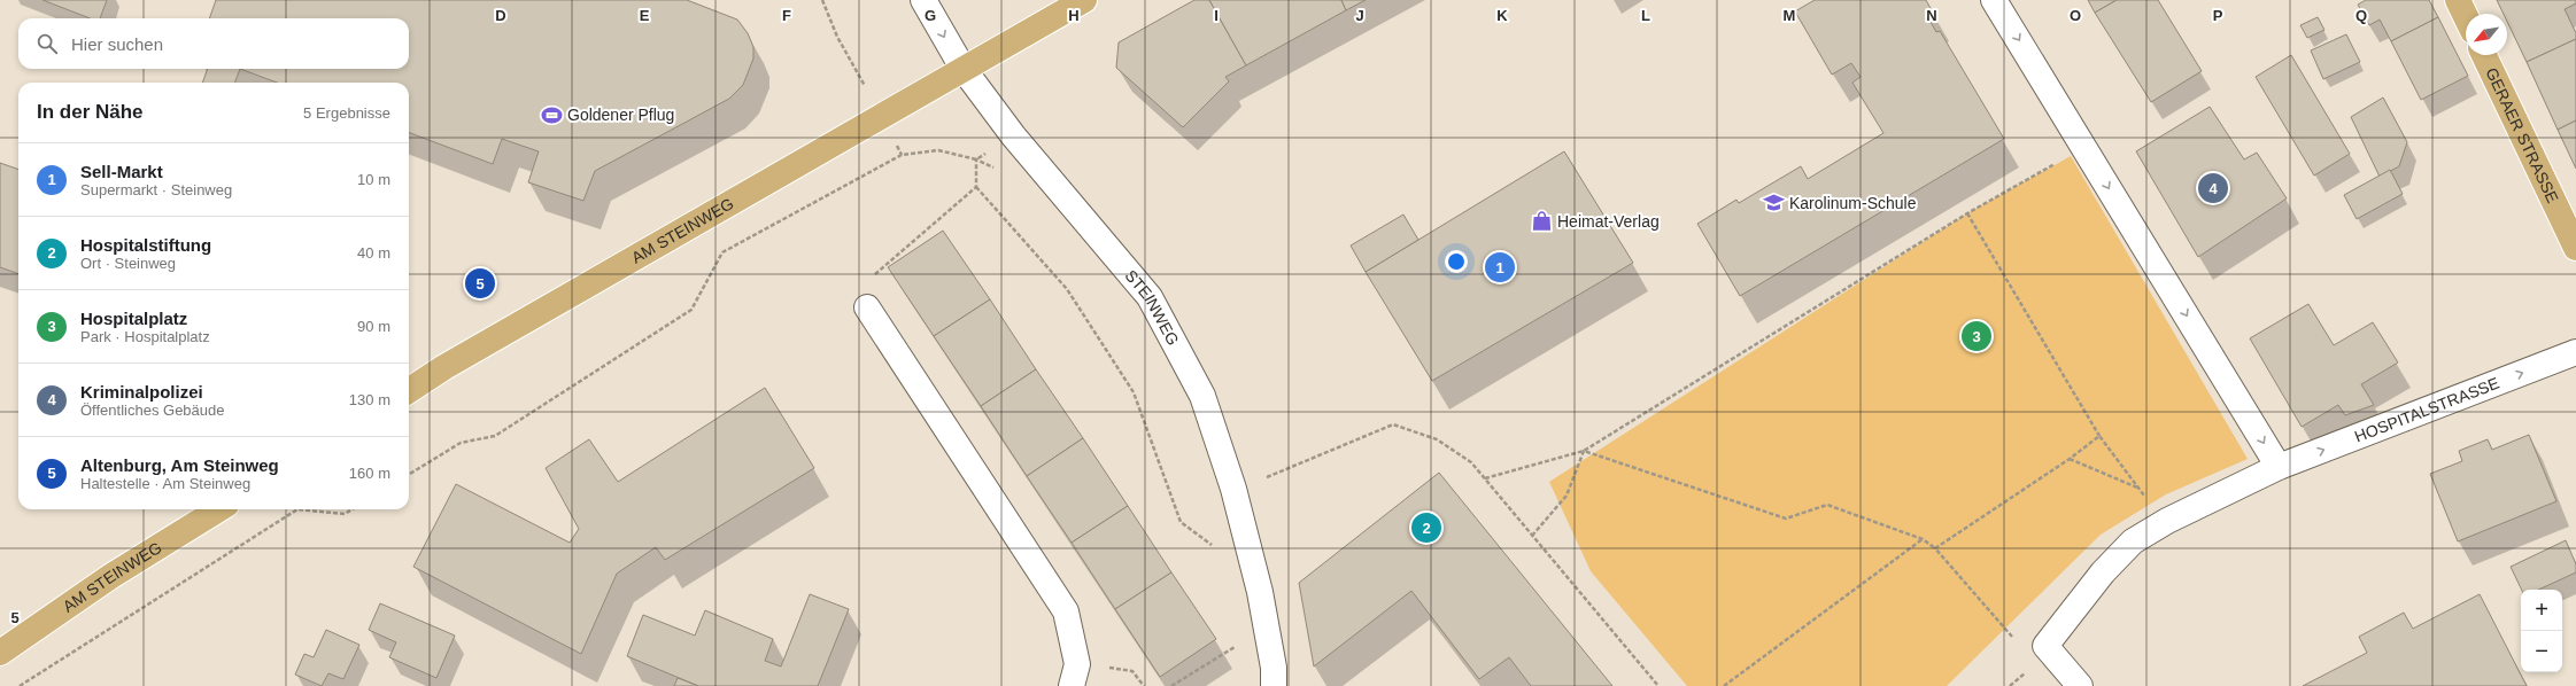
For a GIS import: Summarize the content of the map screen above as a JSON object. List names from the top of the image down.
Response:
{
  "streets": {
    "main road": ["GERAER STRASSE", "AM STEINWEG"],
    "street": ["STEINWEG", "HOSPITALSTRASSE"]
  },
  "crossings": [
    ["AM STEINWEG", "STEINWEG"]
  ],
  "one_way": ["HOSPITALSTRASSE"],
  "places": {
    "sports": ["Goldener Pflug"],
    "school or university": ["Karolinum-Schule"],
    "shop": ["Heimat-Verlag"]
  },
  "north": "bottom left",
  "page": {
    "search": "Hier suchen",
    "heading": ["In der Nähe", "5 Ergebnisse"],
    "list": [
      {
        "mark": "1",
        "name": "Sell-Markt",
        "note": "Supermarkt · Steinweg",
        "value": "10 m"
      },
      {
        "mark": "2",
        "name": "Hospitalstiftung",
        "note": "Ort · Steinweg",
        "value": "40 m"
      },
      {
        "mark": "3",
        "name": "Hospitalplatz",
        "note": "Park · Hospitalplatz",
        "value": "90 m"
      },
      {
        "mark": "4",
        "name": "Kriminalpolizei",
        "note": "Öffentliches Gebäude",
        "value": "130 m"
      },
      {
        "mark": "5",
        "name": "Altenburg, Am Steinweg",
        "note": "Haltestelle · Am Steinweg",
        "value": "160 m"
      }
    ],
    "pins": [
      "4",
      "1",
      "5",
      "3",
      "2"
    ],
    "map_buttons": ["+", "−"]
  },
  "grid": {
    "columns": [
      "D",
      "E",
      "F",
      "G",
      "H",
      "I",
      "J",
      "K",
      "L",
      "M",
      "N",
      "O",
      "P",
      "Q"
    ],
    "rows": ["5"]
  }
}
